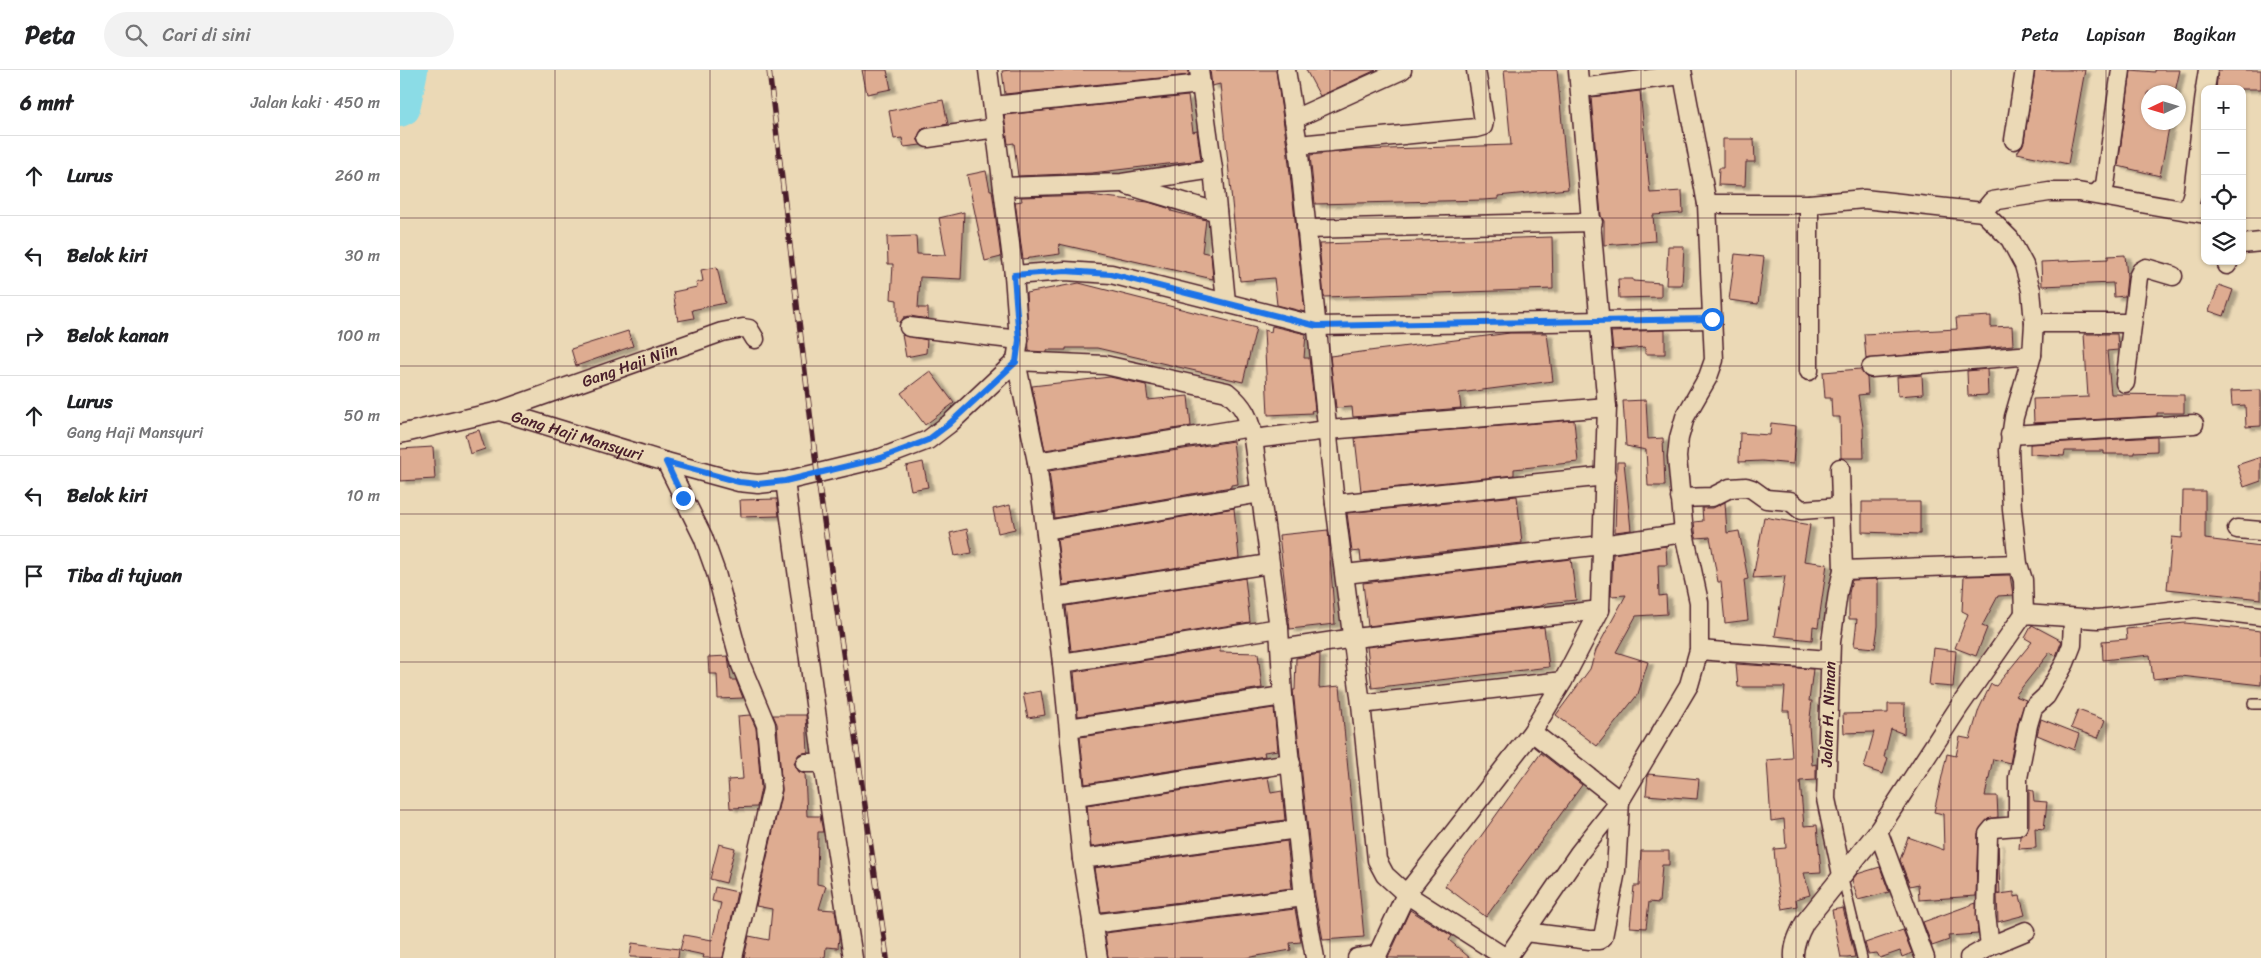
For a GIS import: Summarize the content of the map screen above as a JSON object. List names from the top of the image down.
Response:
{
  "streets": {
    "street": ["Gang Haji Niin", "Gang Haji Mansyuri", "Jalan H. Niman"]
  },
  "crossings": [
    ["Gang Haji Niin", "Gang Haji Mansyuri"]
  ],
  "north": "left",
  "page": {
    "header": "Peta",
    "search": "Cari di sini",
    "nav": ["Peta", "Lapisan", "Bagikan"],
    "heading": ["6 mnt", "Jalan kaki · 450 m"],
    "map_buttons": ["+", "−"],
    "list": [
      ["Lurus", "260 m"],
      ["Belok kiri", "30 m"],
      ["Belok kanan", "100 m"],
      ["Lurus", "Gang Haji Mansyuri", "50 m"],
      ["Belok kiri", "10 m"],
      "Tiba di tujuan"
    ]
  }
}
